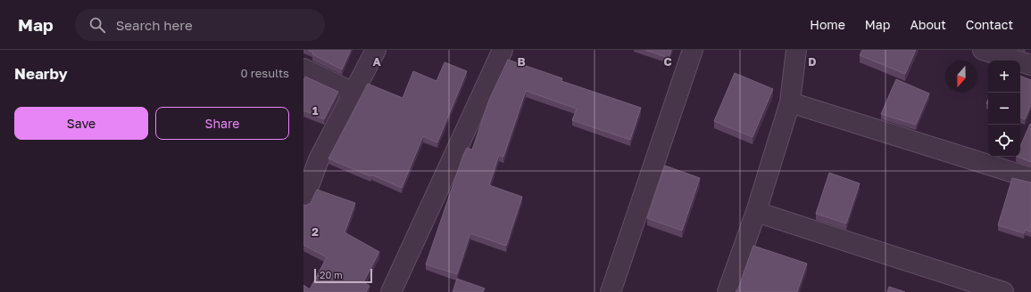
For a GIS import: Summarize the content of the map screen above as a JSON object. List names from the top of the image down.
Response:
{
  "scale_bar": "20 m",
  "north": "bottom",
  "page": {
    "header": "Map",
    "search": "Search here",
    "nav": [
      "Home",
      "Map",
      "About",
      "Contact"
    ],
    "heading": ["Nearby", "0 results"],
    "map_buttons": ["+", "−"],
    "buttons": ["Save", "Share"],
    "scale": "20 m"
  },
  "grid": {
    "columns": [
      "A",
      "B",
      "C",
      "D"
    ],
    "rows": ["1", "2"]
  }
}
